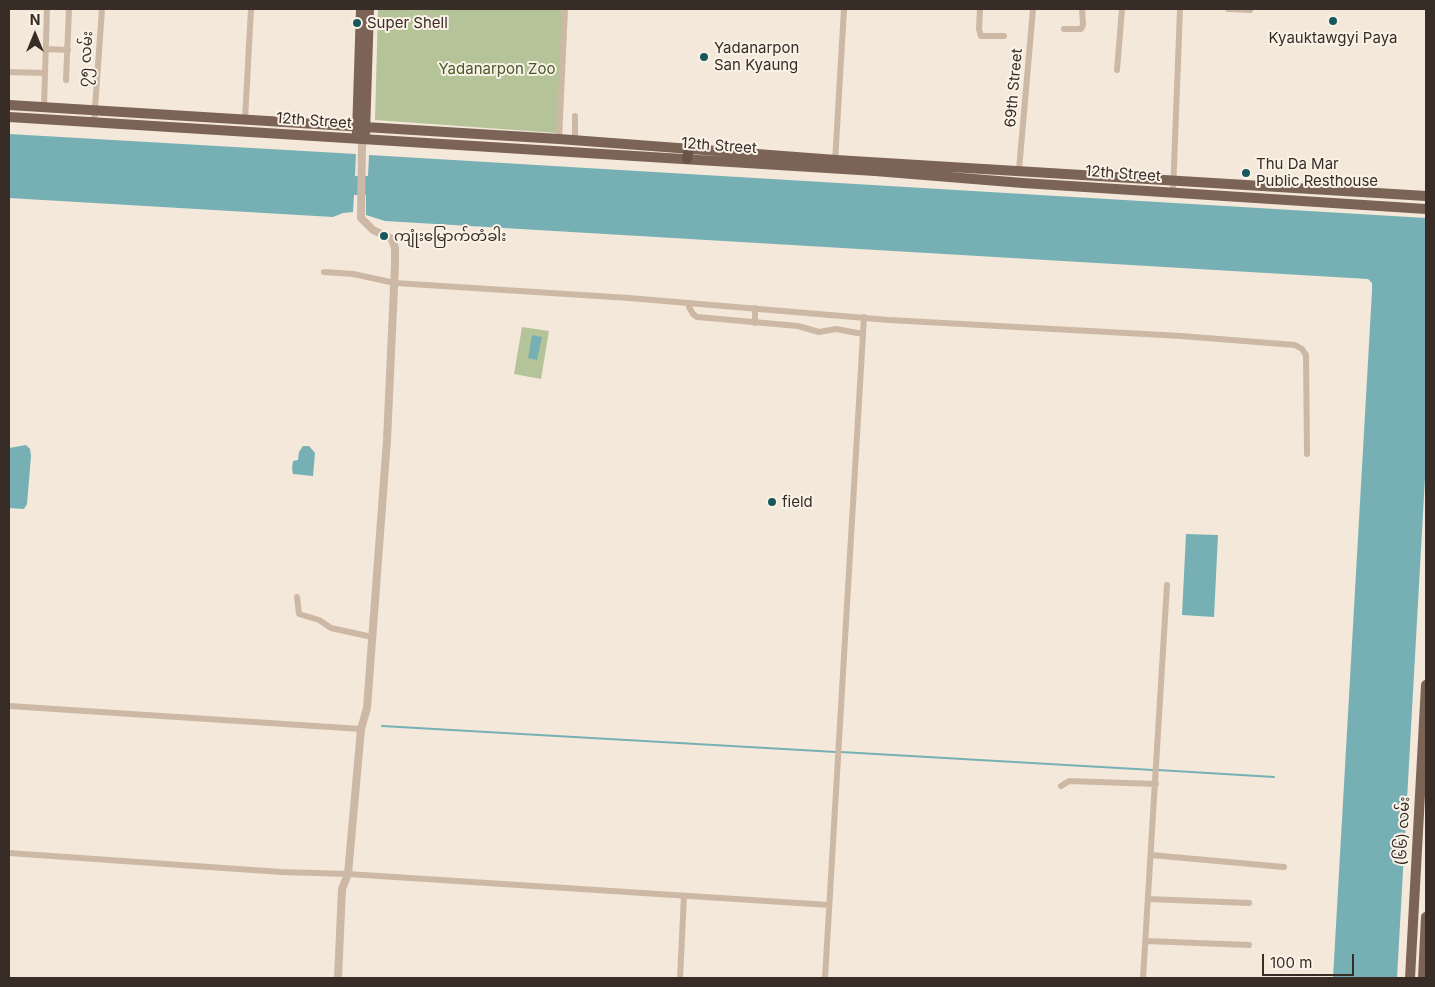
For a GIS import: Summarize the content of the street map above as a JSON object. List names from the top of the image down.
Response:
{
  "streets": {
    "main road": ["12th Street", "(၆၆) လမ်း"],
    "street": ["၇၅ လမ်း", "69th Street"]
  },
  "crossings": [
    ["၇၅ လမ်း", "12th Street"],
    ["69th Street", "12th Street"]
  ],
  "parks": ["Yadanarpon Zoo"],
  "places": [
    "Kyauktawgyi Paya",
    "Super Shell",
    "Yadanarpon San Kyaung",
    "Thu Da Mar Public Resthouse",
    "ကျုံးမြောက်တံခါး",
    "field"
  ],
  "scale_bar": "100 m",
  "north": "top"
}
